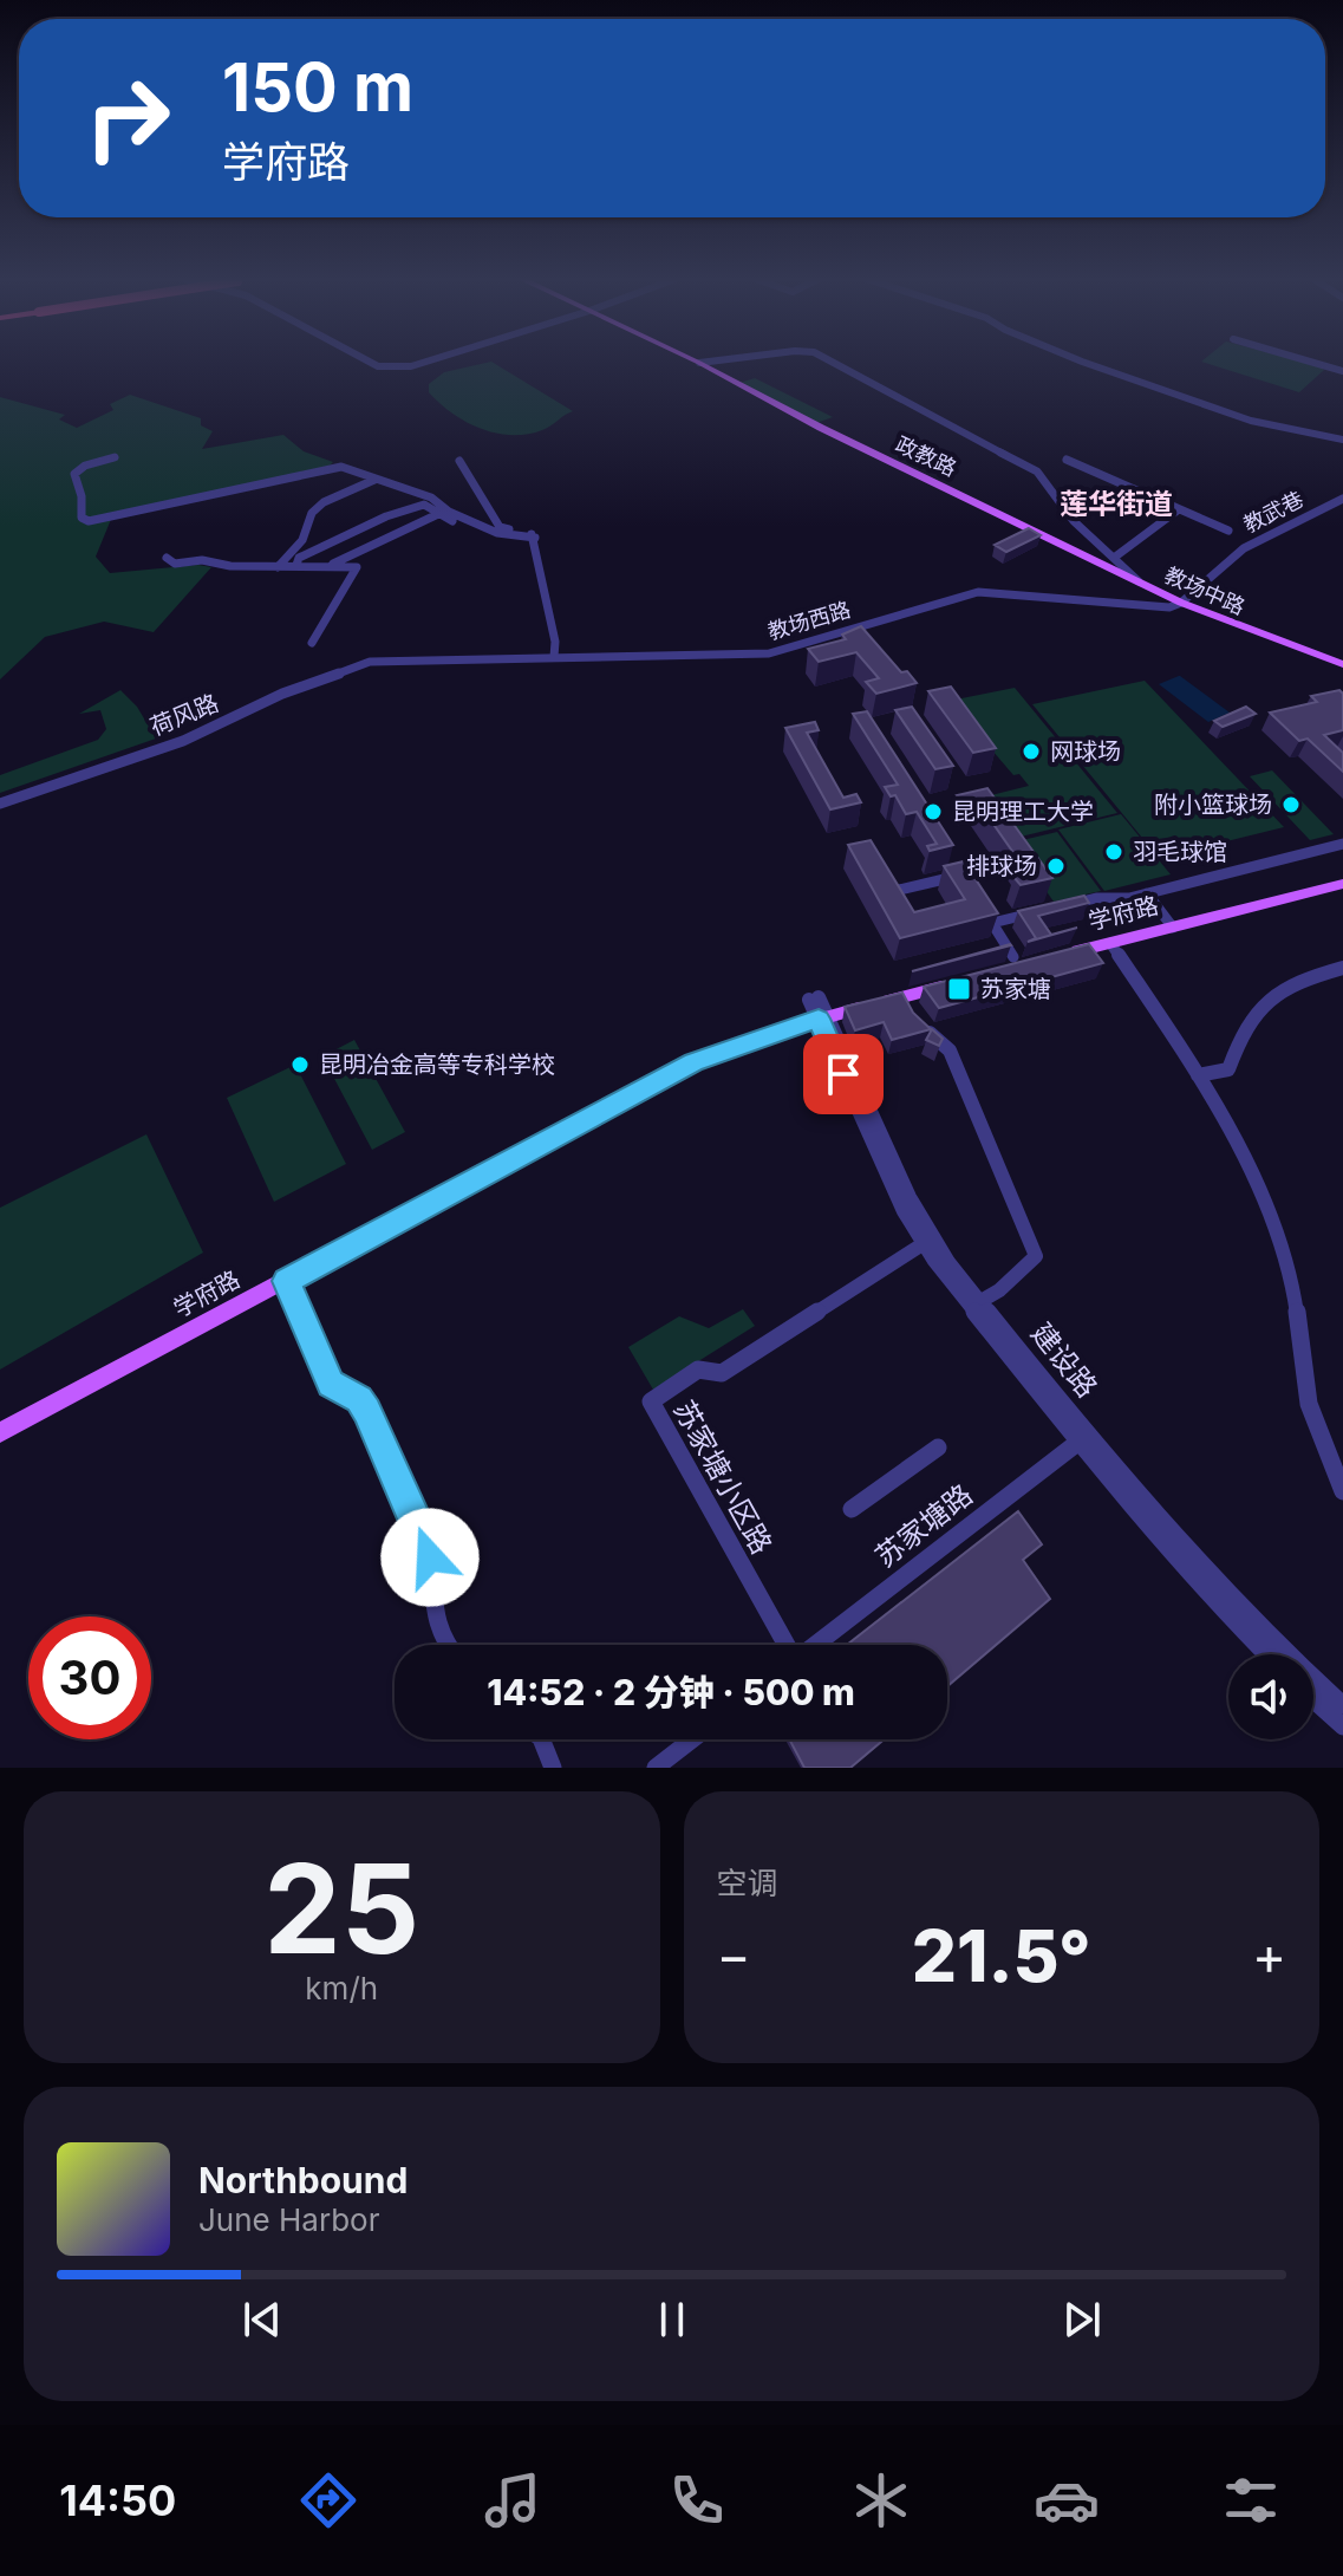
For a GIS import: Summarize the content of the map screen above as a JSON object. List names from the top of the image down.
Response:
{
  "streets": {
    "main road": ["政教路", "教场中路", "学府路"],
    "street": [
      "教武巷",
      "教场西路",
      "荷风路",
      "建设路",
      "苏家塘小区路",
      "苏家塘路"
    ]
  },
  "crossings": [
    ["政教路", "教场中路"],
    ["教武巷", "教场中路"],
    ["教武巷", "教场西路"],
    ["教场中路", "教场西路"],
    ["教场西路", "荷风路"],
    ["学府路", "建设路"],
    ["建设路", "苏家塘小区路"],
    ["建设路", "苏家塘路"]
  ],
  "districts": ["莲华街道"],
  "places": {
    "other": [
      "网球场",
      "附小篮球场",
      "昆明理工大学",
      "羽毛球馆",
      "排球场",
      "昆明冶金高等专科学校"
    ],
    "transit": ["苏家塘"]
  },
  "page": {
    "turn": ["150 m", "学府路"],
    "limit": "30",
    "trip": "14:52 · 2 分钟 · 500 m",
    "tile": [
      ["25", "km/h"],
      "空调"
    ],
    "heat": ["−", "21.5°", "+"],
    "song": ["Northbound", "June Harbor"],
    "tabs": "14:50"
  }
}
